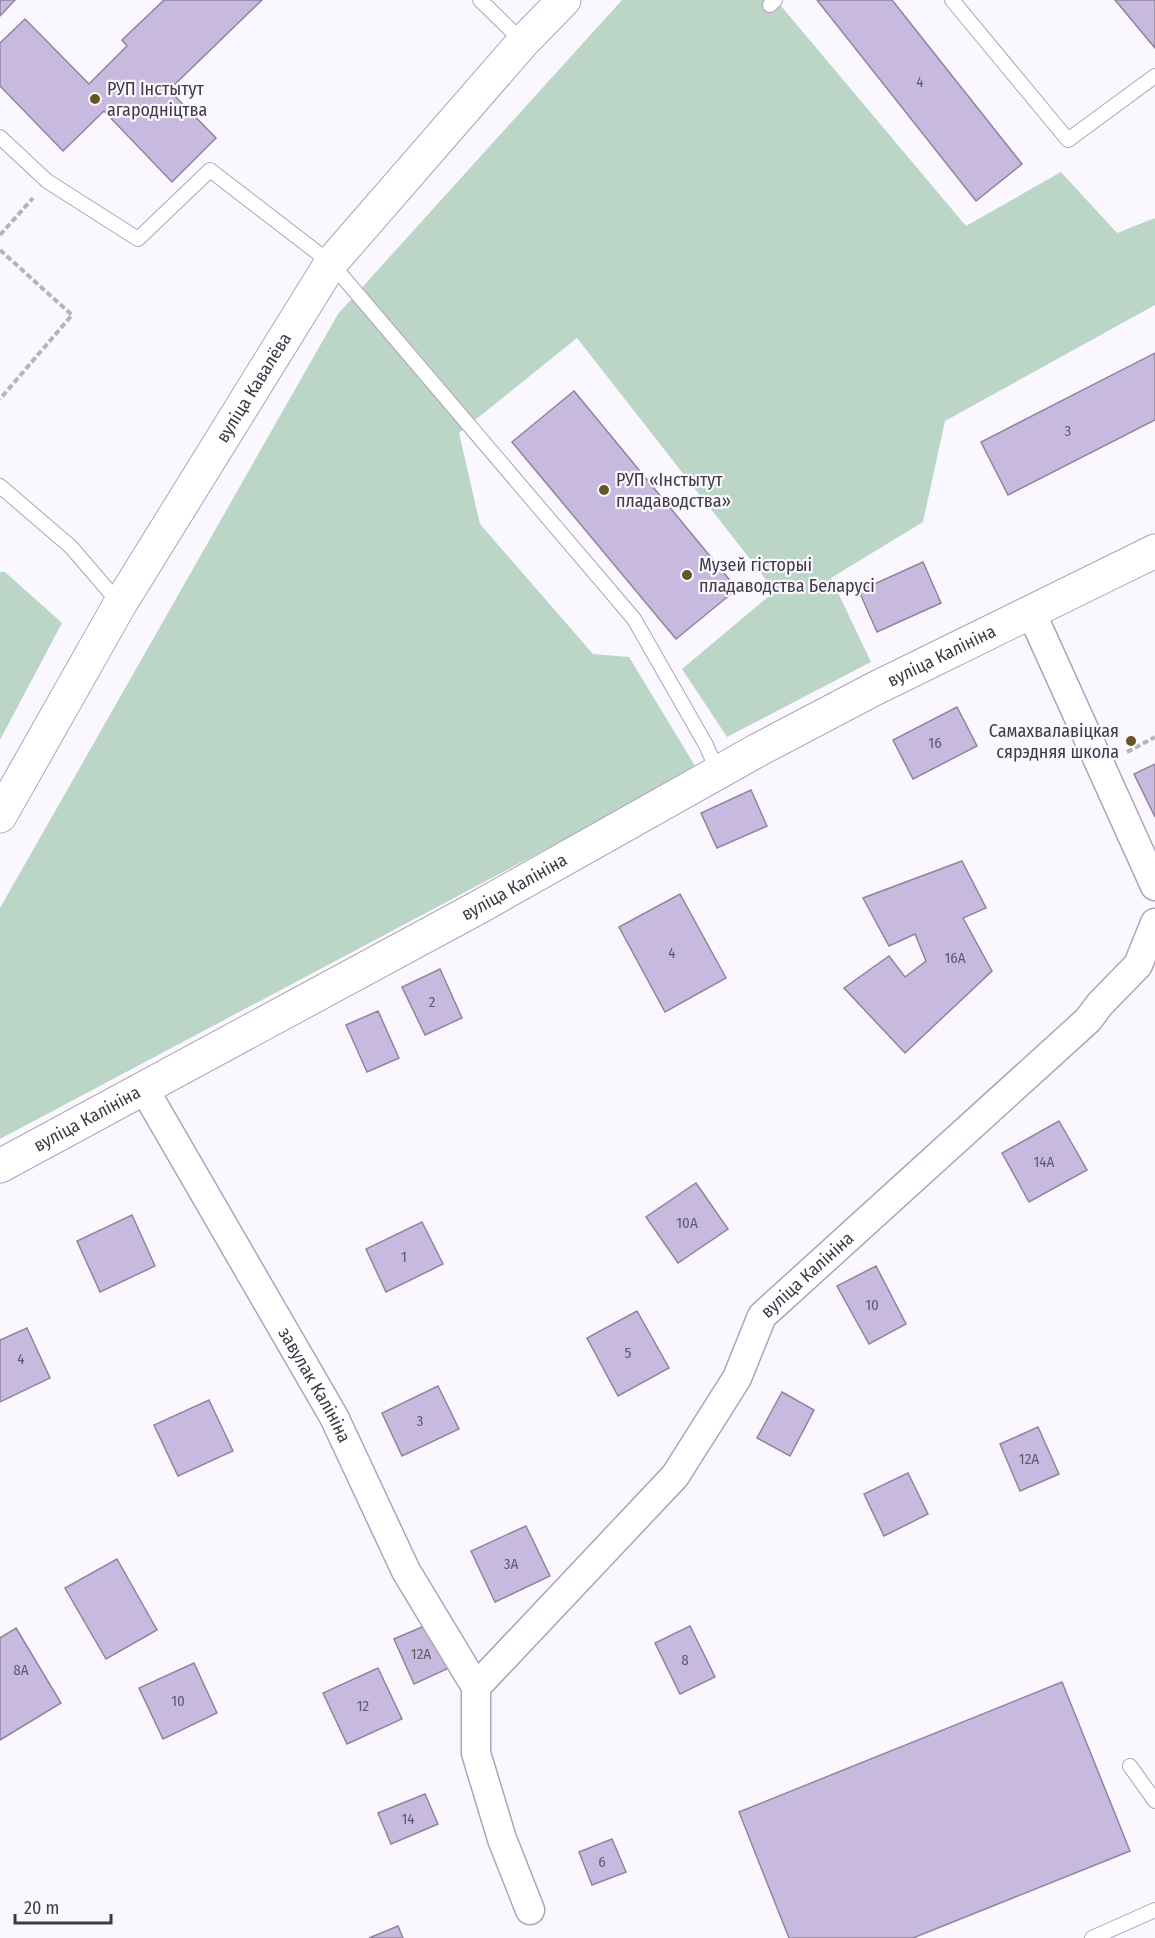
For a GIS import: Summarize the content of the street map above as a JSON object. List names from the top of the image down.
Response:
{
  "streets": {
    "street": ["вуліца Кавалёва", "вуліца Калініна", "завулак Калініна"]
  },
  "crossings": [
    ["вуліца Калініна", "завулак Калініна"]
  ],
  "places": [
    "РУП Інстытут агародніцтва",
    "РУП «Інстытут пладаводства»",
    "Музей гісторыі пладаводства Беларусі",
    "Самахвалавіцкая сярэдняя школа"
  ],
  "house_numbers": [
    "4",
    "3",
    "16",
    "4",
    "16А",
    "2",
    "14А",
    "10А",
    "1",
    "10",
    "5",
    "4",
    "3",
    "12А",
    "3А",
    "12А",
    "8",
    "8А",
    "10",
    "12",
    "14",
    "6"
  ],
  "scale_bar": "20 m"
}
